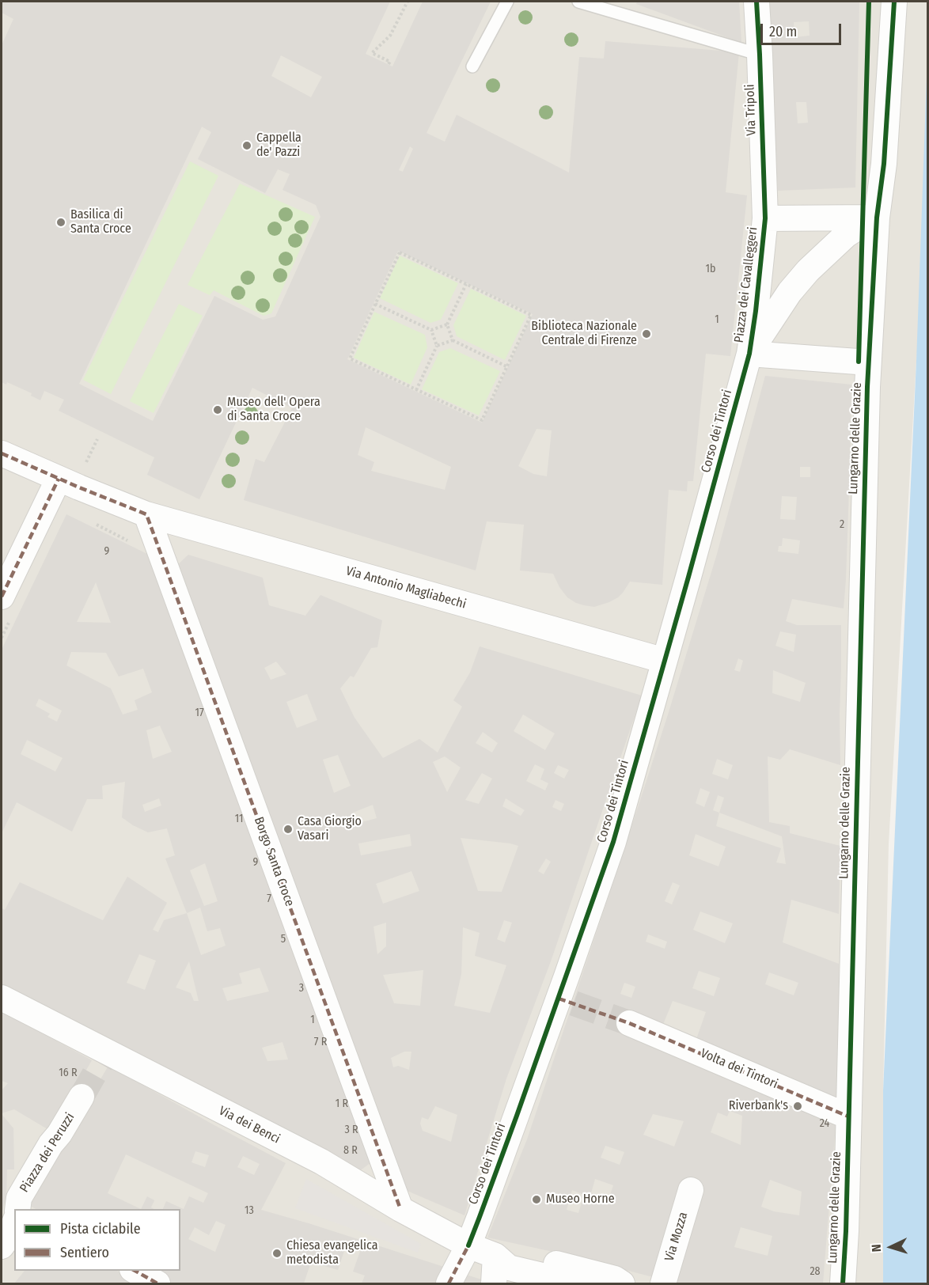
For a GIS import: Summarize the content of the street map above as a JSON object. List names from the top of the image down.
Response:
{
  "streets": {
    "street": [
      "Via Tripoli",
      "Piazza dei Cavalleggeri",
      "Corso dei Tintori",
      "Lungarno delle Grazie",
      "Via Antonio Magliabechi",
      "Borgo Santa Croce",
      "Volta dei Tintori",
      "Via dei Benci",
      "Piazza dei Peruzzi",
      "Via Mozza"
    ]
  },
  "crossings": [
    ["Via Tripoli", "Piazza dei Cavalleggeri"],
    ["Piazza dei Cavalleggeri", "Corso dei Tintori"],
    ["Piazza dei Cavalleggeri", "Lungarno delle Grazie"],
    ["Corso dei Tintori", "Via Antonio Magliabechi"],
    ["Corso dei Tintori", "Via dei Benci"],
    ["Lungarno delle Grazie", "Volta dei Tintori"],
    ["Via Antonio Magliabechi", "Borgo Santa Croce"],
    ["Borgo Santa Croce", "Via dei Benci"]
  ],
  "places": [
    "Cappella de' Pazzi",
    "Basilica di Santa Croce",
    "Biblioteca Nazionale Centrale di Firenze",
    "Museo dell' Opera di Santa Croce",
    "Casa Giorgio Vasari",
    "Riverbank's",
    "Museo Horne",
    "Chiesa evangelica metodista"
  ],
  "house_numbers": [
    "1b",
    "1",
    "2",
    "9",
    "17",
    "11",
    "9",
    "7",
    "5",
    "3",
    "1",
    "7 R",
    "16 R",
    "1 R",
    "24",
    "3 R",
    "8 R",
    "13",
    "28"
  ],
  "legend": ["Pista ciclabile", "Sentiero"],
  "scale_bar": "20 m",
  "north": "left"
}
